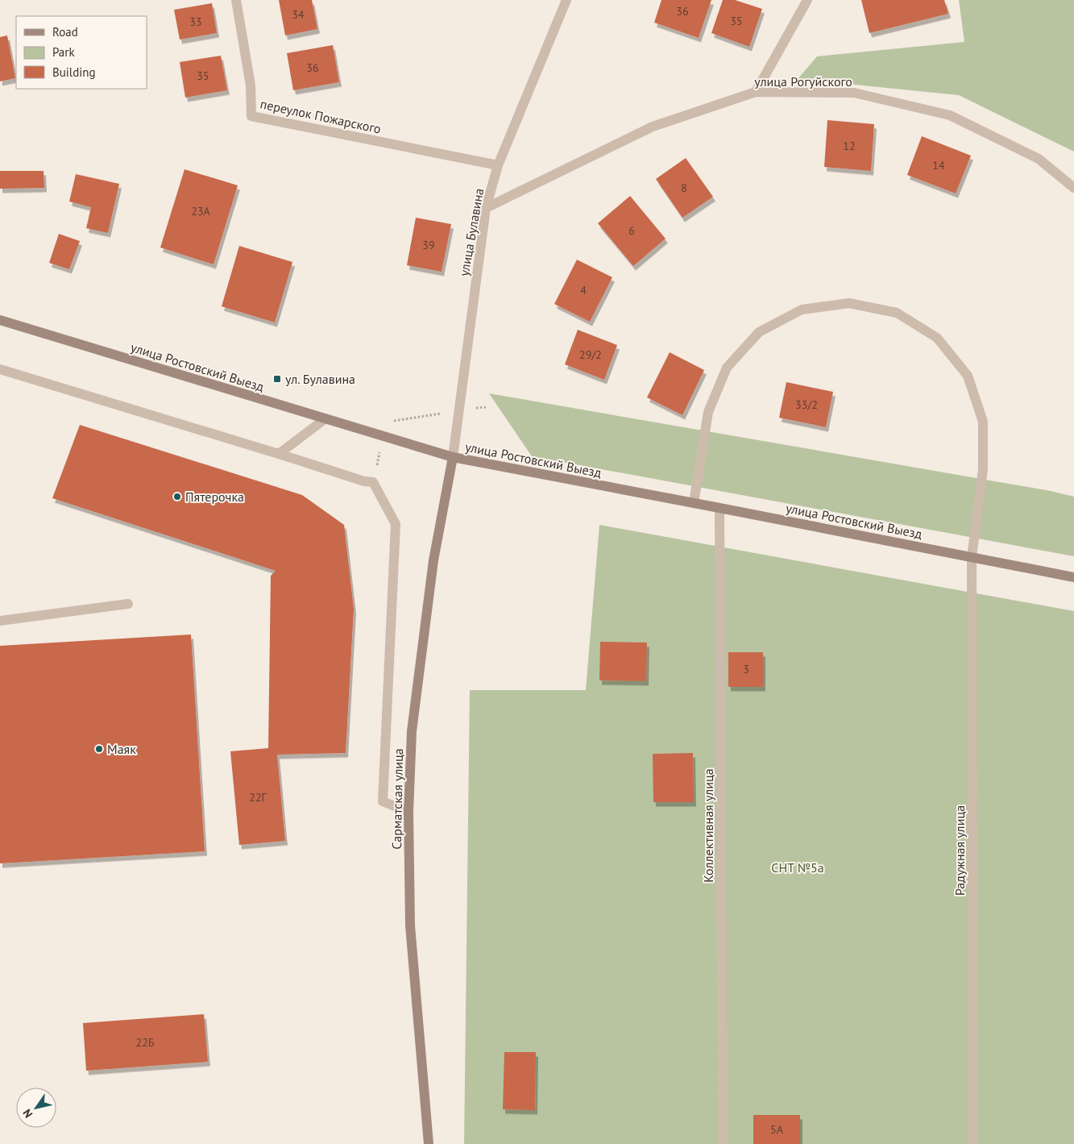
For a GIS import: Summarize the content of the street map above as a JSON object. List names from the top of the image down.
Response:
{
  "streets": {
    "main road": ["улица Ростовский Выезд", "Сарматская улица"],
    "street": [
      "улица Рогуйского",
      "переулок Пожарского",
      "улица Булавина",
      "Коллективная улица",
      "Радужная улица"
    ]
  },
  "crossings": [
    ["улица Рогуйского", "улица Булавина"],
    ["переулок Пожарского", "улица Булавина"],
    ["улица Булавина", "улица Ростовский Выезд"],
    ["улица Булавина", "Сарматская улица"],
    ["улица Ростовский Выезд", "Сарматская улица"],
    ["улица Ростовский Выезд", "Коллективная улица"],
    ["улица Ростовский Выезд", "Радужная улица"]
  ],
  "parks": ["СНТ №5а"],
  "places": {
    "transit": ["ул. Булавина"],
    "other": ["Пятерочка", "Маяк"]
  },
  "house_numbers": [
    "36",
    "34",
    "35",
    "33",
    "36",
    "35",
    "12",
    "14",
    "8",
    "23А",
    "6",
    "39",
    "4",
    "29/2",
    "33/2",
    "3",
    "22Г",
    "22Б",
    "5А"
  ],
  "legend": ["Road", "Park", "Building"],
  "north": "bottom left"
}
